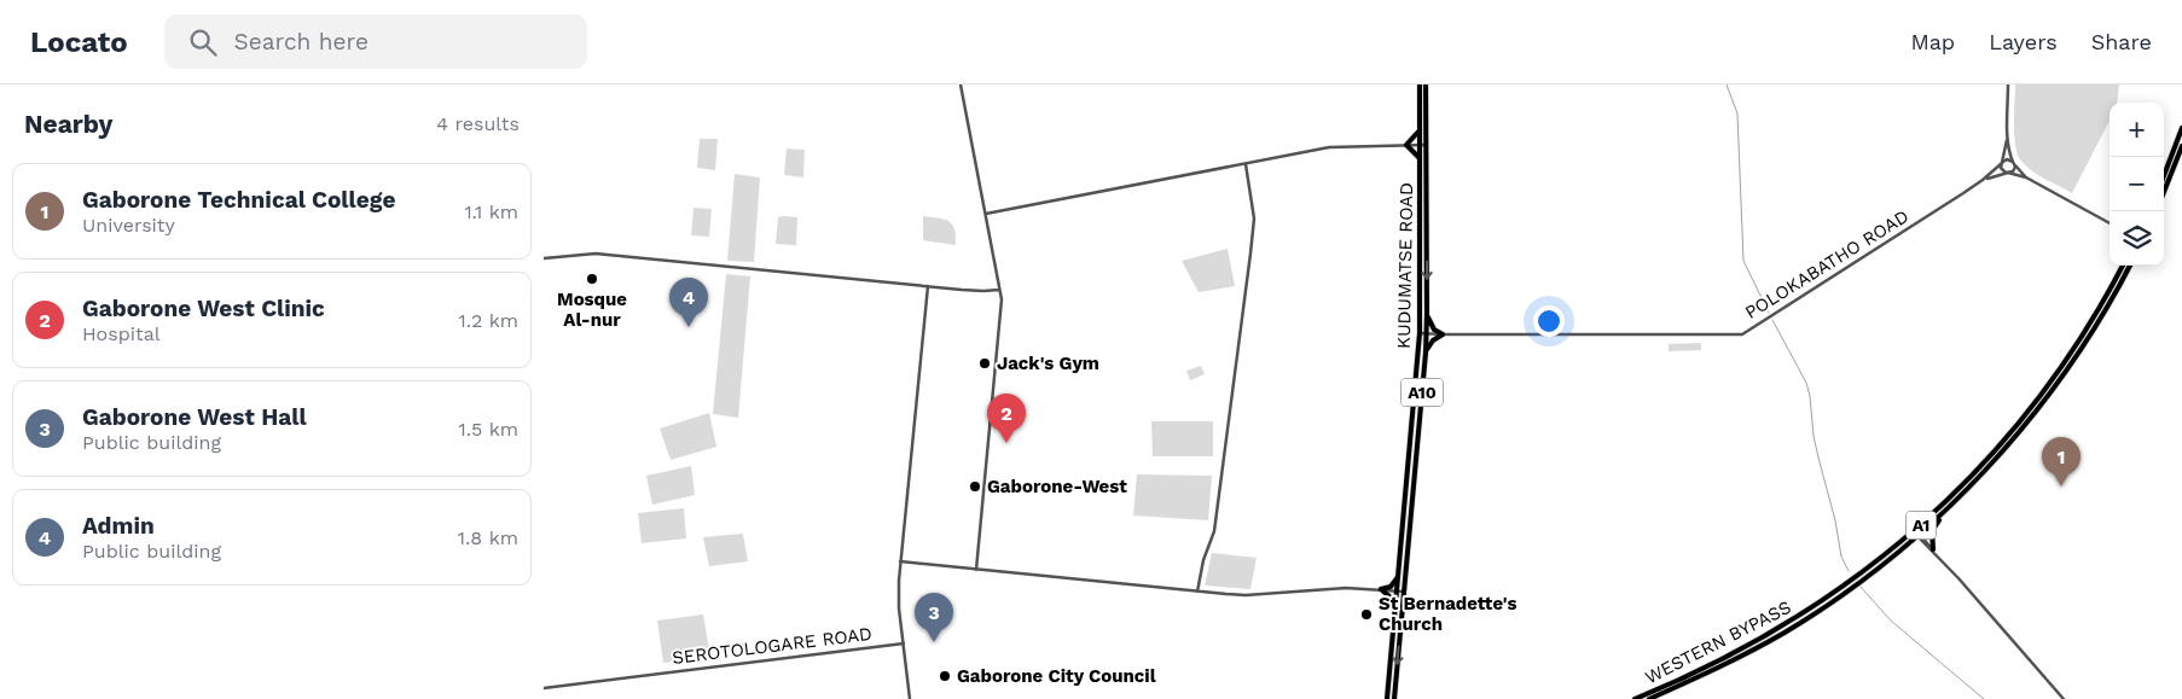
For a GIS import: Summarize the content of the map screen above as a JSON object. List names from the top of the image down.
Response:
{
  "streets": {
    "main road": [
      "KUDUMATSE ROAD",
      "A10",
      "A1",
      "WESTERN BYPASS"
    ],
    "street": ["POLOKABATHO ROAD", "SEROTOLOGARE ROAD"]
  },
  "crossings": [
    ["POLOKABATHO ROAD", "KUDUMATSE ROAD"]
  ],
  "places": [
    "Mosque Al-nur",
    "Jack's Gym",
    "Gaborone-West",
    "St Bernadette's Church",
    "Gaborone City Council"
  ],
  "page": {
    "header": "Locato",
    "search": "Search here",
    "nav": ["Map", "Layers", "Share"],
    "heading": ["Nearby", "4 results"],
    "map_buttons": ["+", "−"],
    "list": [
      {
        "mark": "1",
        "name": "Gaborone Technical College",
        "note": "University",
        "value": "1.1 km"
      },
      {
        "mark": "2",
        "name": "Gaborone West Clinic",
        "note": "Hospital",
        "value": "1.2 km"
      },
      {
        "mark": "3",
        "name": "Gaborone West Hall",
        "note": "Public building",
        "value": "1.5 km"
      },
      {
        "mark": "4",
        "name": "Admin",
        "note": "Public building",
        "value": "1.8 km"
      }
    ],
    "pins": [
      "4",
      "2",
      "1",
      "3"
    ]
  }
}
